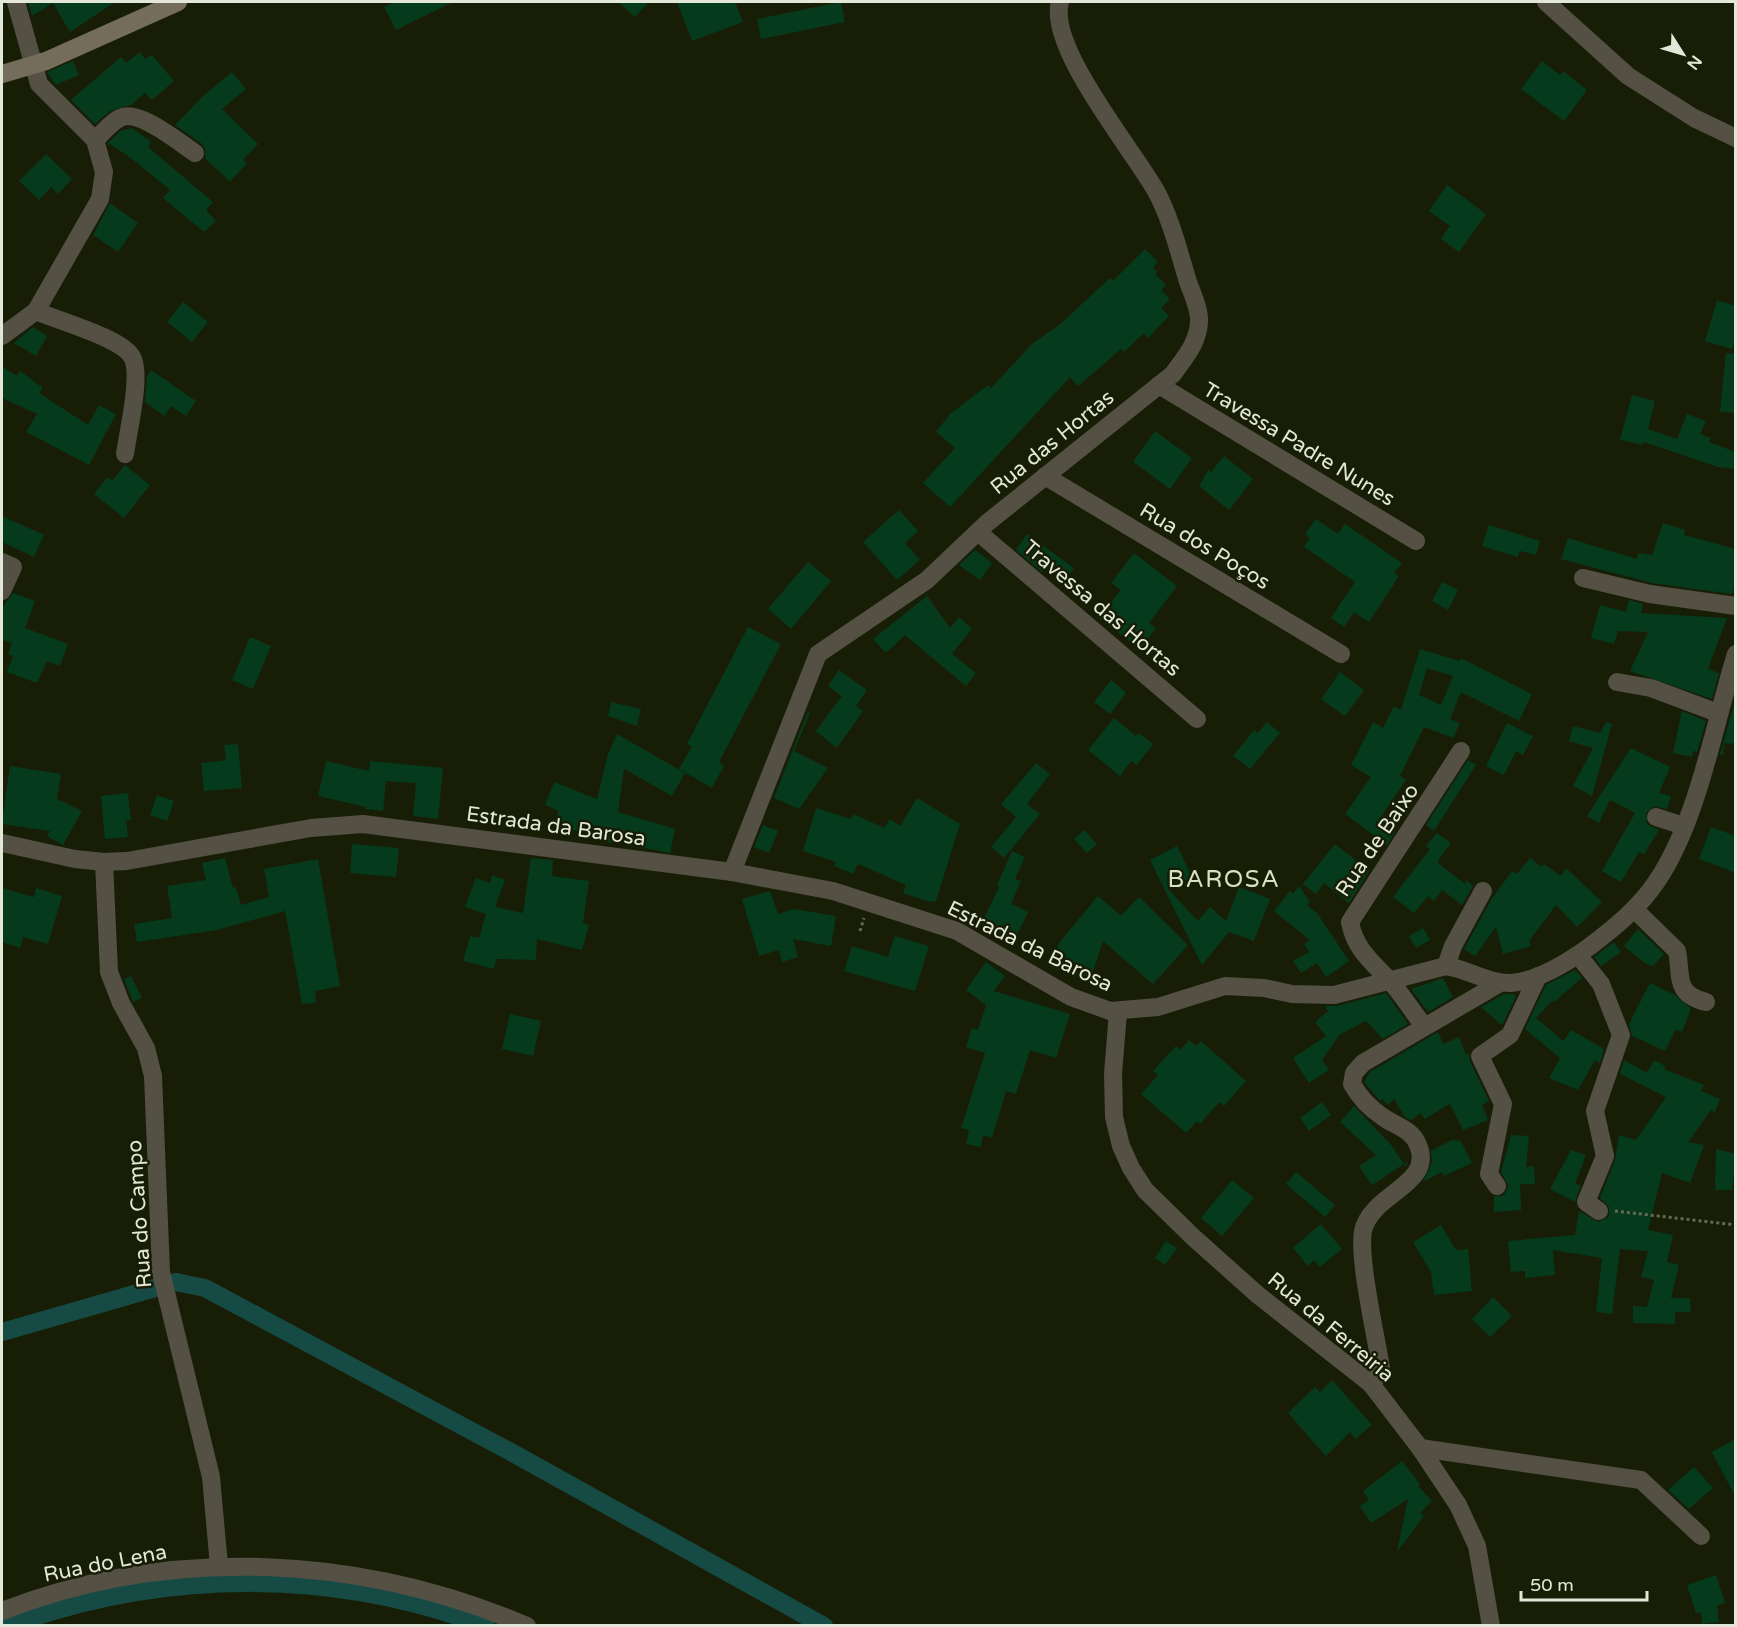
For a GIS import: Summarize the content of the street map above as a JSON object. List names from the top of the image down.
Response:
{
  "streets": {
    "street": [
      "Rua das Hortas",
      "Travessa Padre Nunes",
      "Rua dos Poços",
      "Travessa das Hortas",
      "Estrada da Barosa",
      "Rua de Baixo",
      "Rua do Campo",
      "Rua da Ferreiria",
      "Rua do Lena"
    ]
  },
  "crossings": [
    ["Rua das Hortas", "Travessa Padre Nunes"],
    ["Rua das Hortas", "Rua dos Poços"],
    ["Rua das Hortas", "Travessa das Hortas"],
    ["Rua das Hortas", "Estrada da Barosa"],
    ["Estrada da Barosa", "Rua de Baixo"],
    ["Estrada da Barosa", "Rua do Campo"],
    ["Estrada da Barosa", "Rua da Ferreiria"],
    ["Rua do Campo", "Rua do Lena"]
  ],
  "districts": ["BAROSA"],
  "scale_bar": "50 m",
  "north": "bottom right"
}
